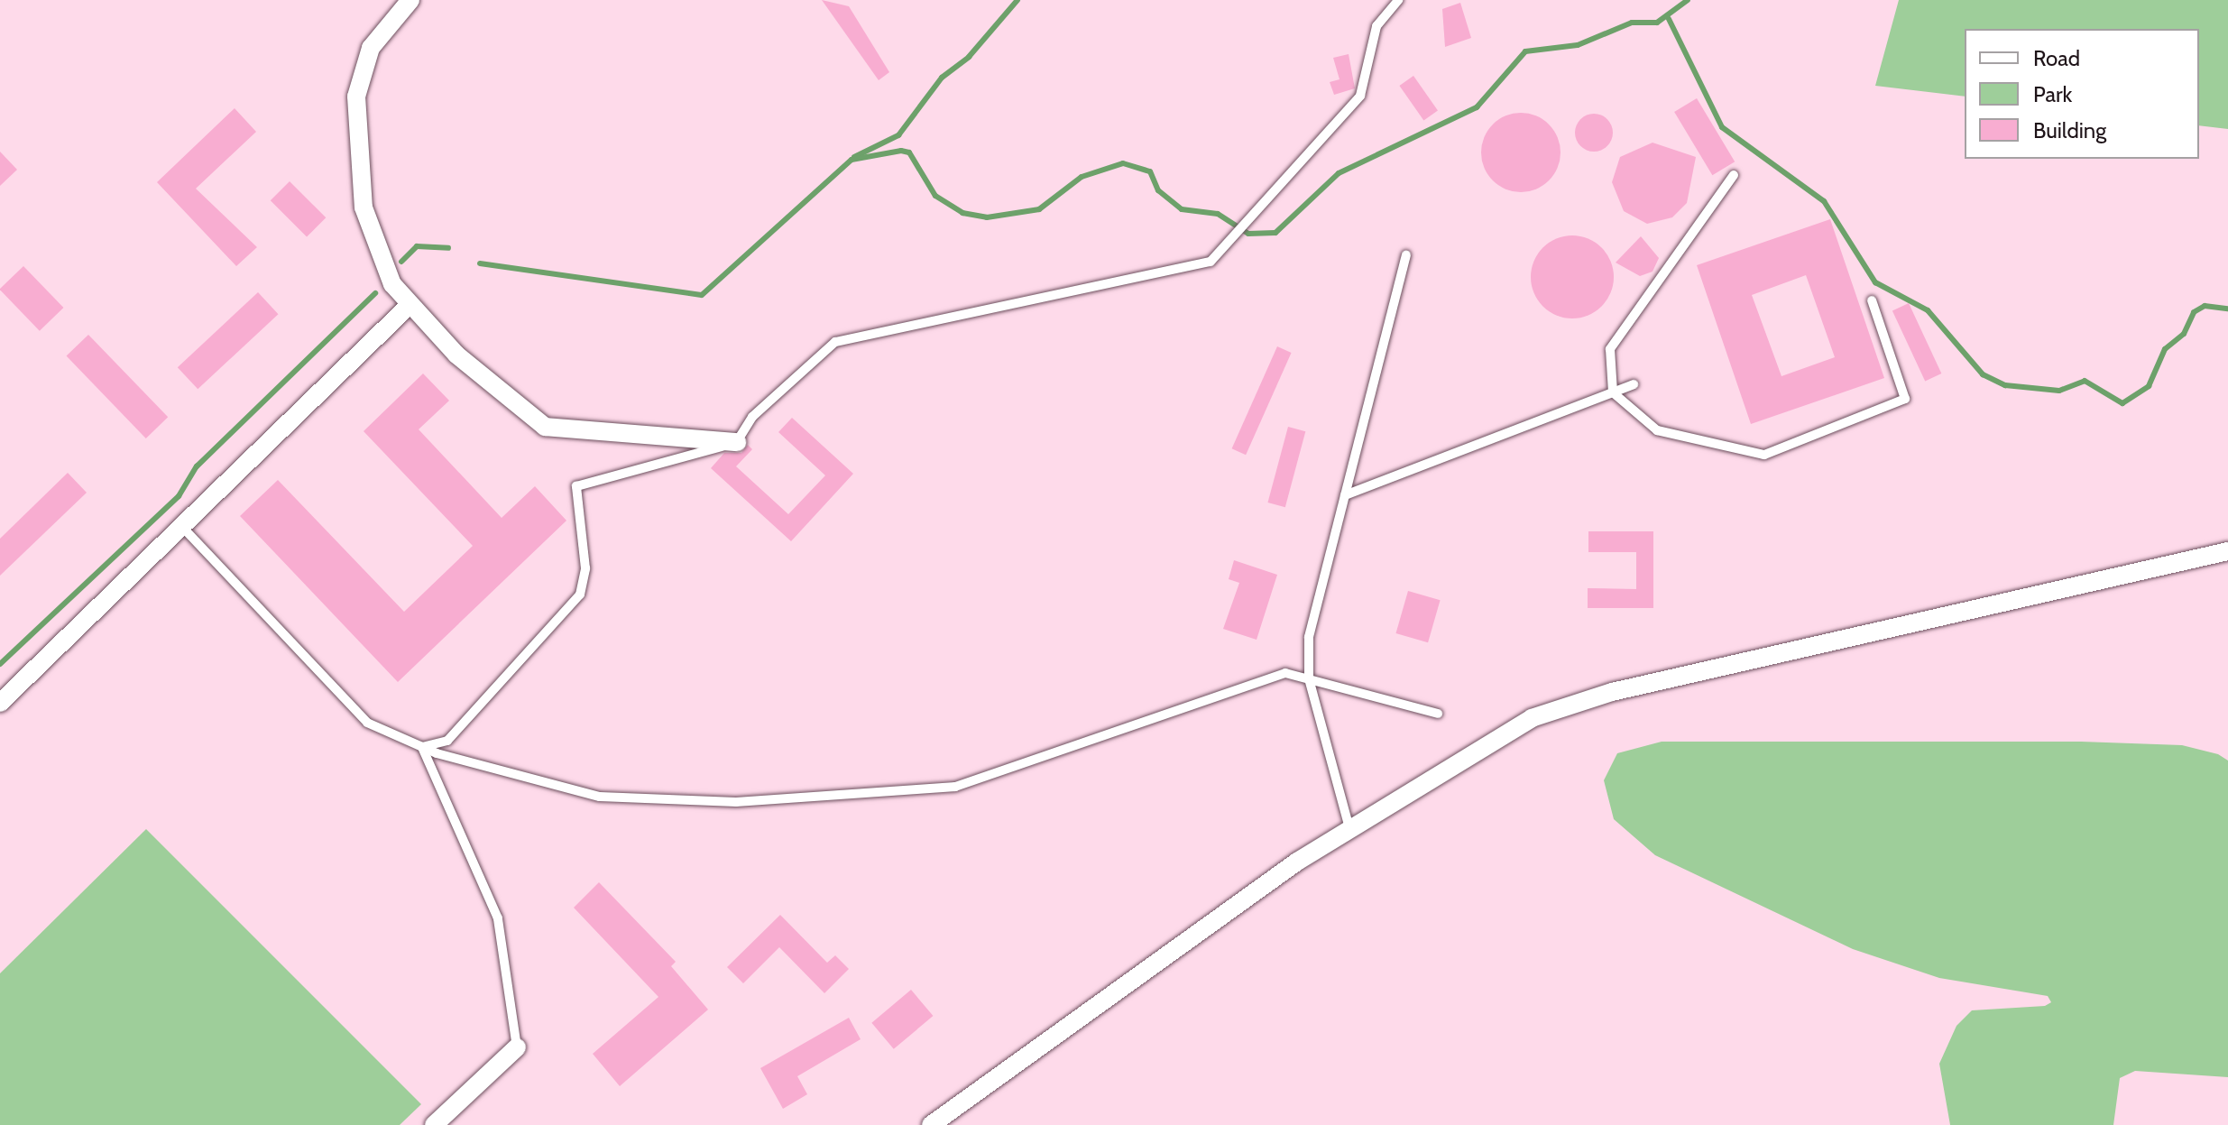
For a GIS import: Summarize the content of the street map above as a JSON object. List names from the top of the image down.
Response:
{
  "legend": ["Road", "Park", "Building"]
}
